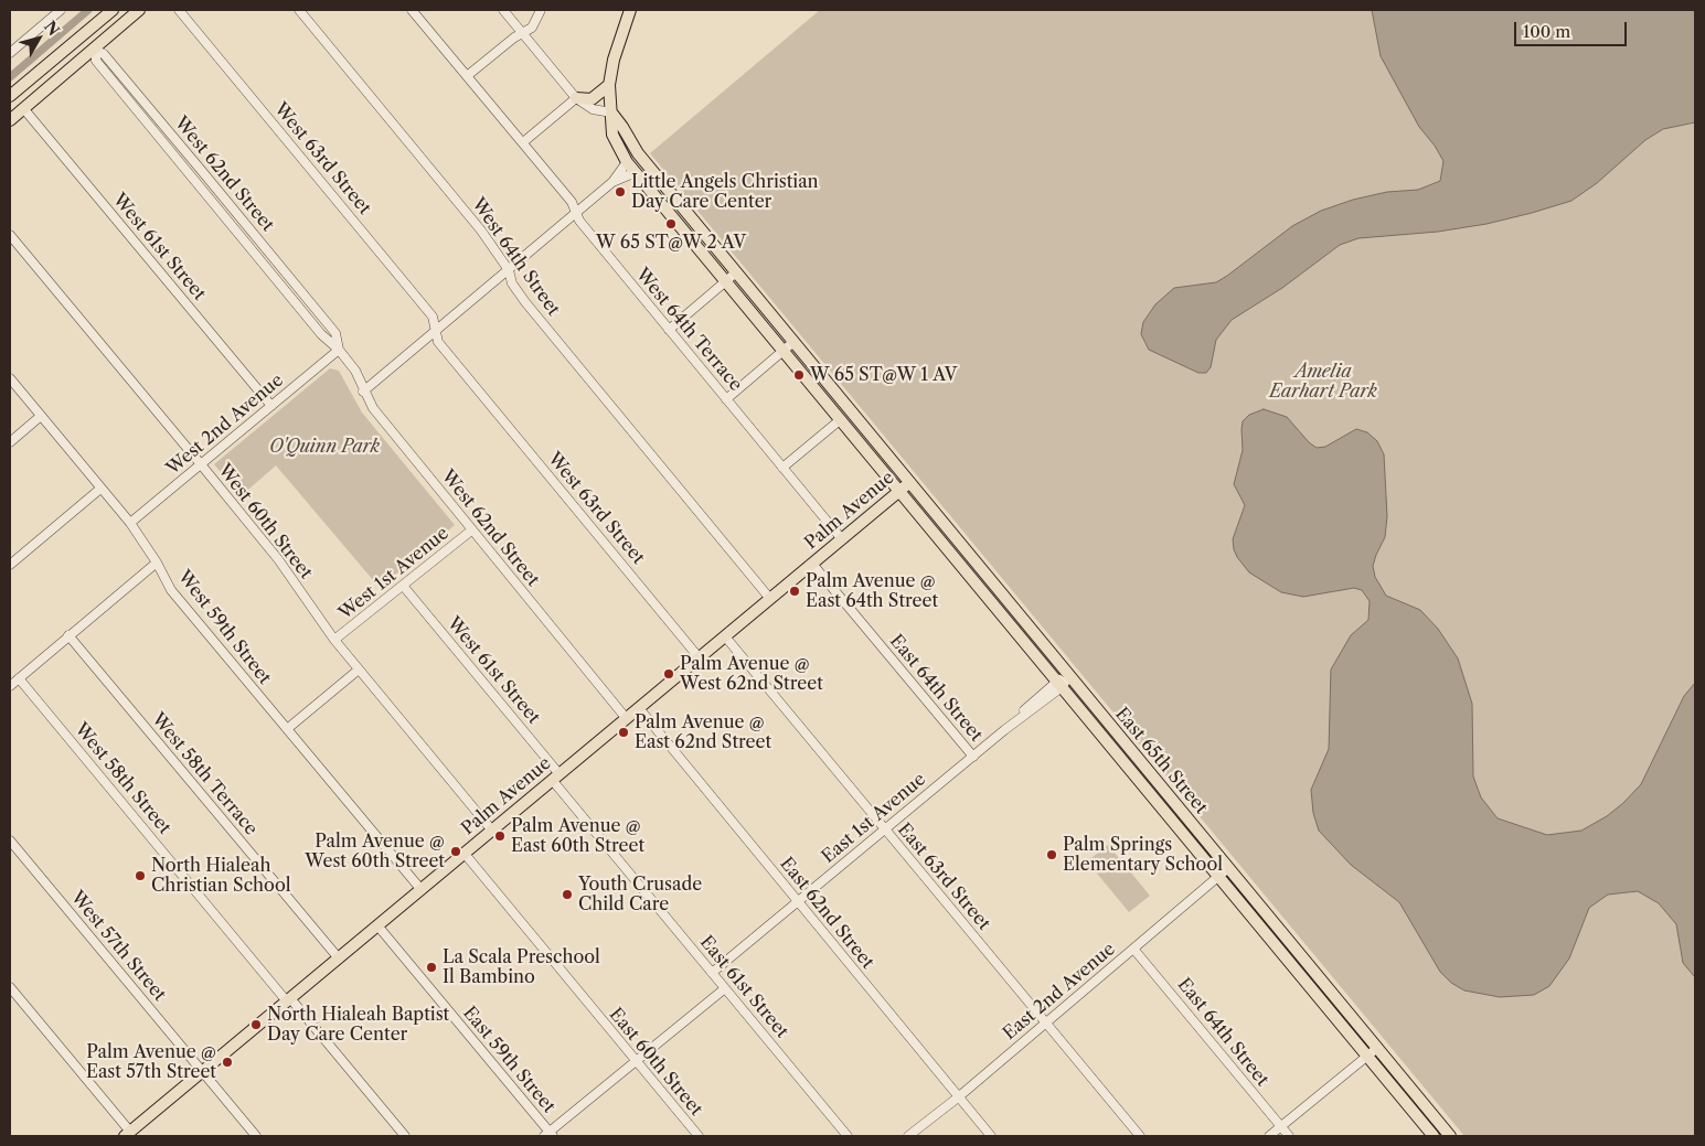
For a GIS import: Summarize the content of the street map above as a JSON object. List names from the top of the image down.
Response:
{
  "streets": {
    "main road": ["Palm Avenue", "East 65th Street"],
    "street": [
      "West 63rd Street",
      "West 62nd Street",
      "West 61st Street",
      "West 64th Street",
      "West 64th Terrace",
      "West 2nd Avenue",
      "West 60th Street",
      "West 1st Avenue",
      "West 59th Street",
      "East 64th Street",
      "West 58th Terrace",
      "West 58th Street",
      "East 1st Avenue",
      "East 63rd Street",
      "East 62nd Street",
      "West 57th Street",
      "East 61st Street",
      "East 2nd Avenue",
      "East 59th Street",
      "East 60th Street"
    ]
  },
  "crossings": [
    ["West 63rd Street", "Palm Avenue"],
    ["West 62nd Street", "West 2nd Avenue"],
    ["West 62nd Street", "Palm Avenue"],
    ["West 62nd Street", "West 1st Avenue"],
    ["West 61st Street", "West 2nd Avenue"],
    ["West 61st Street", "Palm Avenue"],
    ["West 61st Street", "West 1st Avenue"],
    ["West 61st Street", "East 61st Street"],
    ["West 64th Street", "Palm Avenue"],
    ["West 64th Terrace", "Palm Avenue"],
    ["West 2nd Avenue", "West 60th Street"],
    ["West 2nd Avenue", "West 59th Street"],
    ["Palm Avenue", "West 60th Street"],
    ["Palm Avenue", "West 59th Street"],
    ["Palm Avenue", "East 64th Street"],
    ["Palm Avenue", "East 65th Street"],
    ["Palm Avenue", "West 58th Terrace"],
    ["Palm Avenue", "West 58th Street"],
    ["Palm Avenue", "East 63rd Street"],
    ["Palm Avenue", "East 62nd Street"],
    ["Palm Avenue", "West 57th Street"],
    ["Palm Avenue", "East 61st Street"],
    ["Palm Avenue", "East 59th Street"],
    ["Palm Avenue", "East 60th Street"],
    ["West 60th Street", "West 1st Avenue"],
    ["East 64th Street", "East 1st Avenue"],
    ["East 64th Street", "East 2nd Avenue"],
    ["East 65th Street", "East 1st Avenue"],
    ["East 65th Street", "East 2nd Avenue"],
    ["East 1st Avenue", "East 63rd Street"],
    ["East 1st Avenue", "East 62nd Street"],
    ["East 1st Avenue", "East 61st Street"],
    ["East 63rd Street", "East 2nd Avenue"],
    ["East 62nd Street", "East 2nd Avenue"]
  ],
  "parks": ["Amelia Earhart Park", "O'Quinn Park"],
  "places": [
    "Little Angels Christian Day Care Center",
    "W 65 ST@W 2 AV",
    "W 65 ST@W 1 AV",
    "Palm Avenue @ East 64th Street",
    "Palm Avenue @ West 62nd Street",
    "Palm Avenue @ East 62nd Street",
    "Palm Avenue @ East 60th Street",
    "Palm Avenue @ West 60th Street",
    "Palm Springs Elementary School",
    "North Hialeah Christian School",
    "Youth Crusade Child Care",
    "La Scala Preschool Il Bambino",
    "North Hialeah Baptist Day Care Center",
    "Palm Avenue @ East 57th Street"
  ],
  "scale_bar": "100 m",
  "north": "top right"
}
